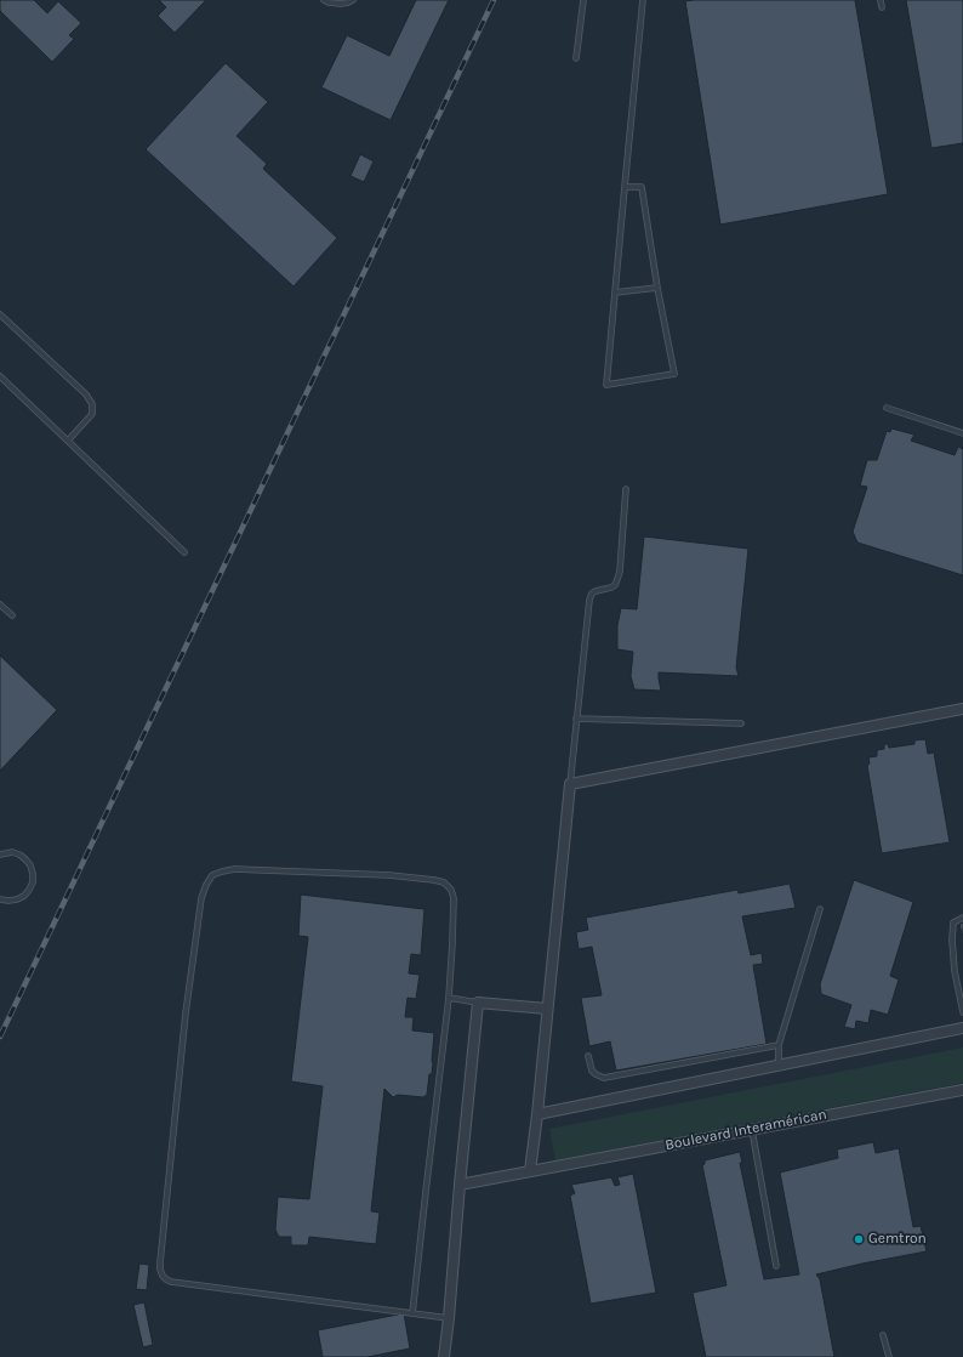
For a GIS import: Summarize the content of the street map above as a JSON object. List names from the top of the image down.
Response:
{
  "streets": {
    "street": ["Boulevard Interamérican"]
  },
  "places": ["Gemtron"]
}
